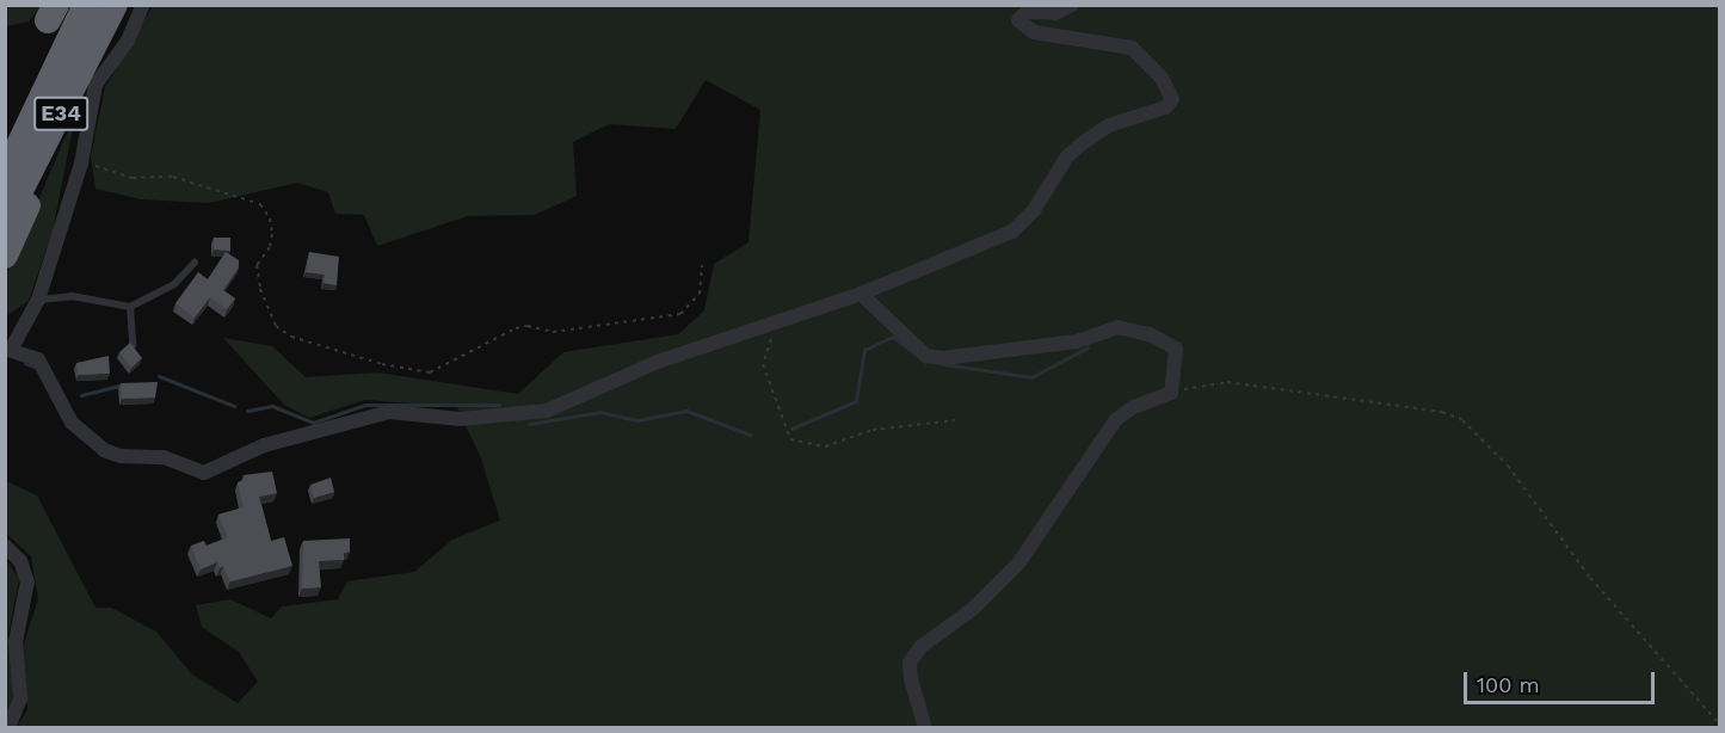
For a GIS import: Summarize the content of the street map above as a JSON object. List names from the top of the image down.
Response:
{
  "streets": {
    "highway": ["E34"]
  },
  "scale_bar": "100 m"
}
